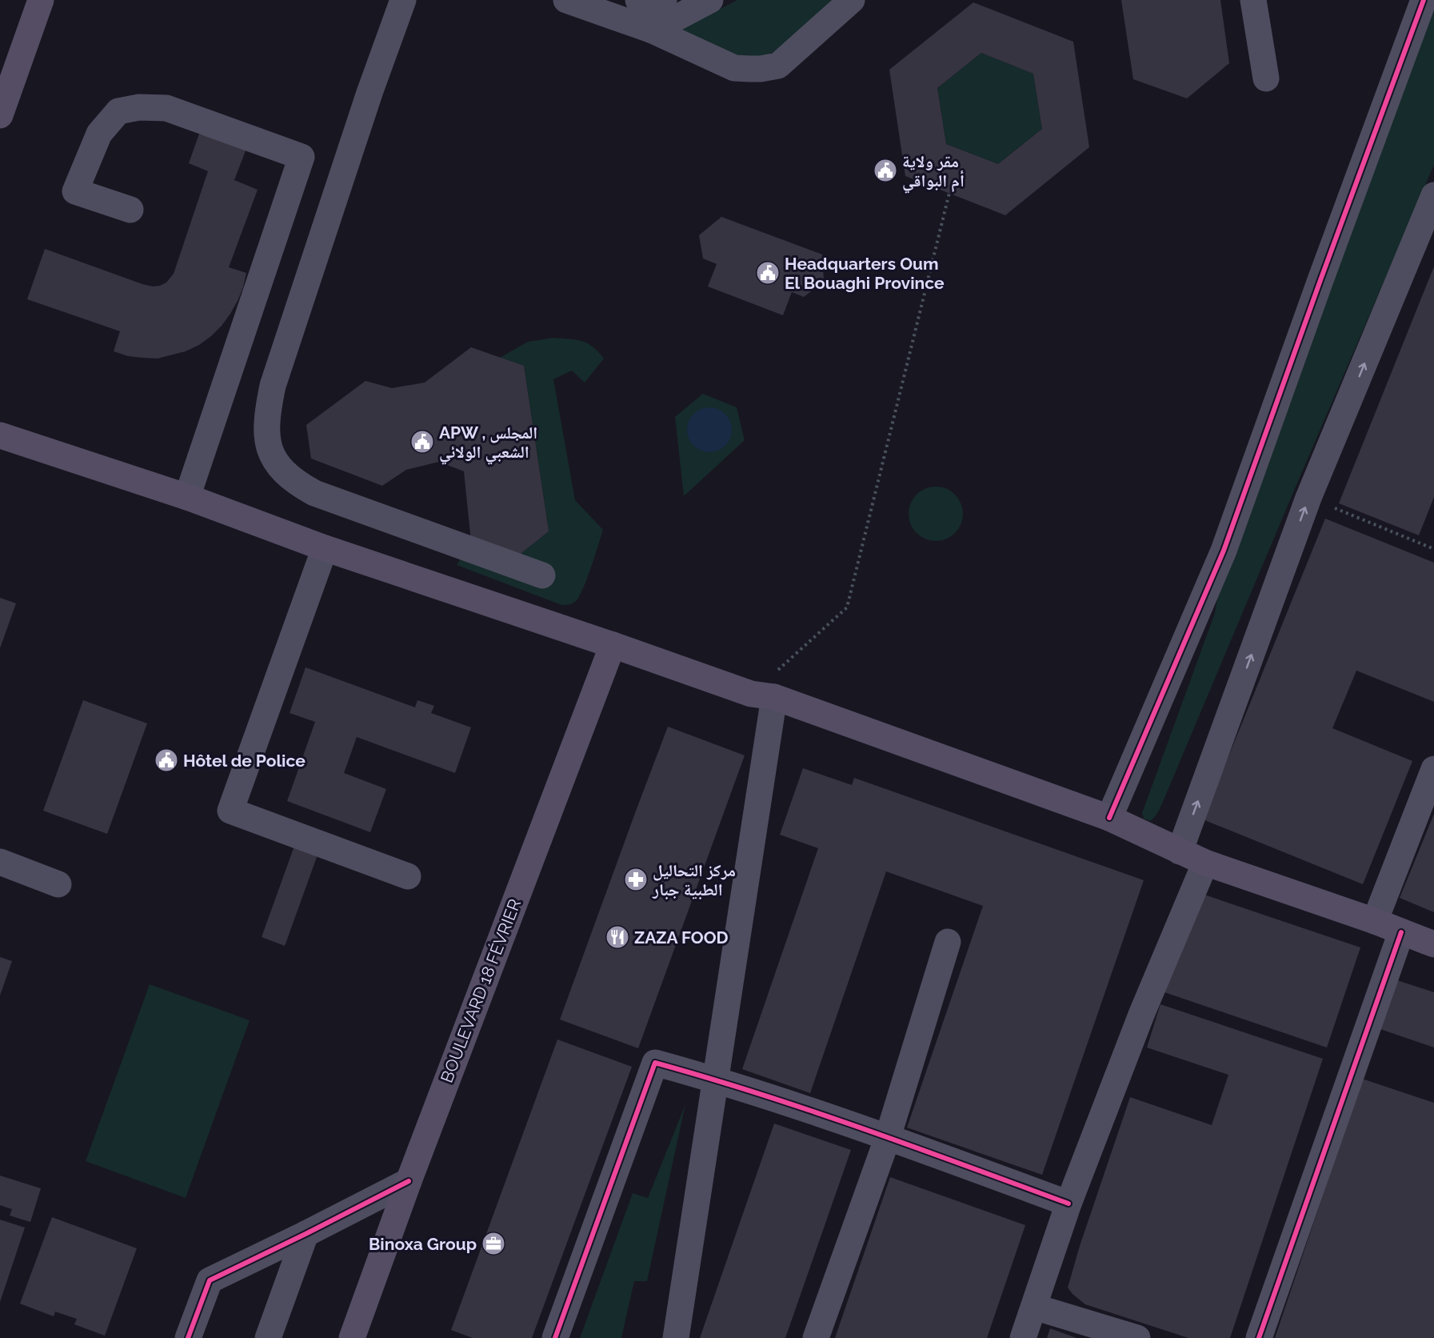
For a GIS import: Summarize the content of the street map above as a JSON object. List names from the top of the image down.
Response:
{
  "streets": {
    "main road": ["BOULEVARD 18 FÉVRIER"]
  },
  "places": {
    "public building": [
      "مقر ولاية أم البواقي",
      "Headquarters Oum El Bouaghi Province",
      "APW , المجلس الشعبي الولائي",
      "Hôtel de Police"
    ],
    "pharmacy": ["مركز التحاليل الطبية جبار"],
    "restaurant": ["ZAZA FOOD"],
    "office": ["Binoxa Group"]
  }
}
